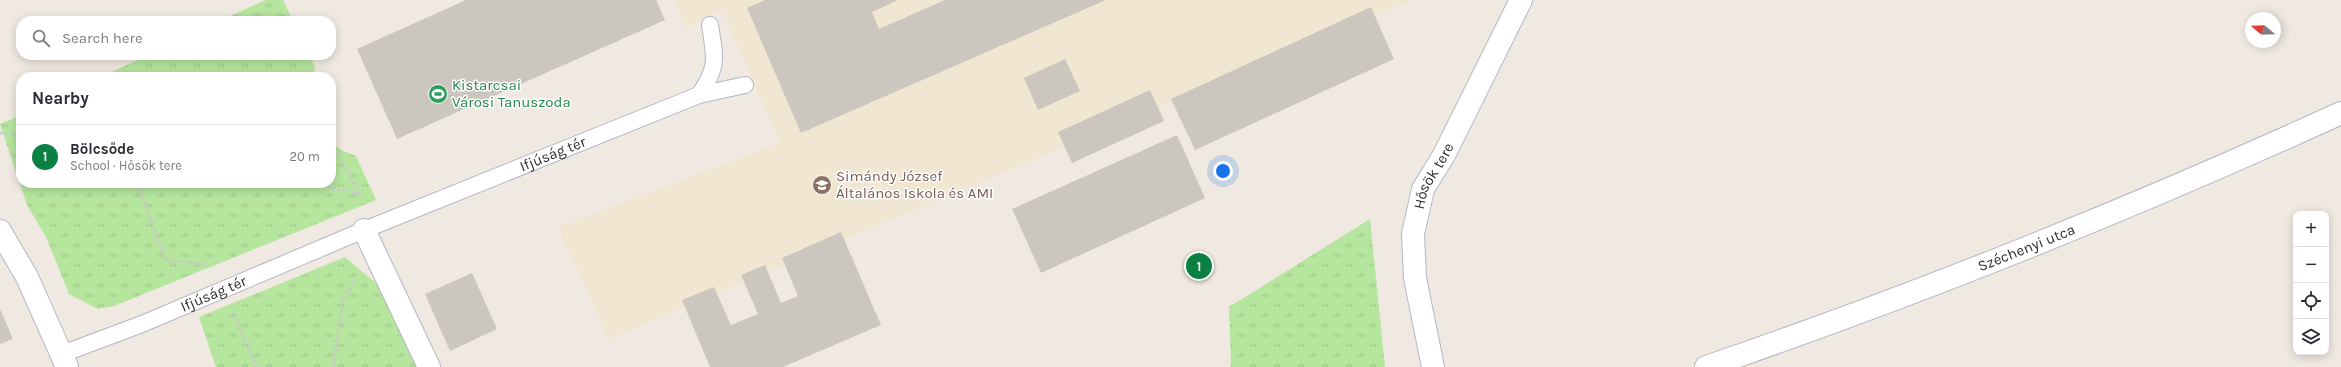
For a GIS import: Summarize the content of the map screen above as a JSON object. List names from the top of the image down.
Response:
{
  "streets": {
    "main road": ["Ifjúság tér", "Hősök tere", "Széchenyi utca"]
  },
  "places": {
    "sports": ["Kistarcsai Városi Tanuszoda"],
    "school or university": ["Simándy József Általános Iskola és AMI"]
  },
  "north": "left",
  "page": {
    "search": "Search here",
    "heading": "Nearby",
    "list": [
      {
        "mark": "1",
        "name": "Bölcsőde",
        "note": "School · Hősök tere",
        "value": "20 m"
      }
    ],
    "map_buttons": ["+", "−"],
    "pins": "1"
  }
}
